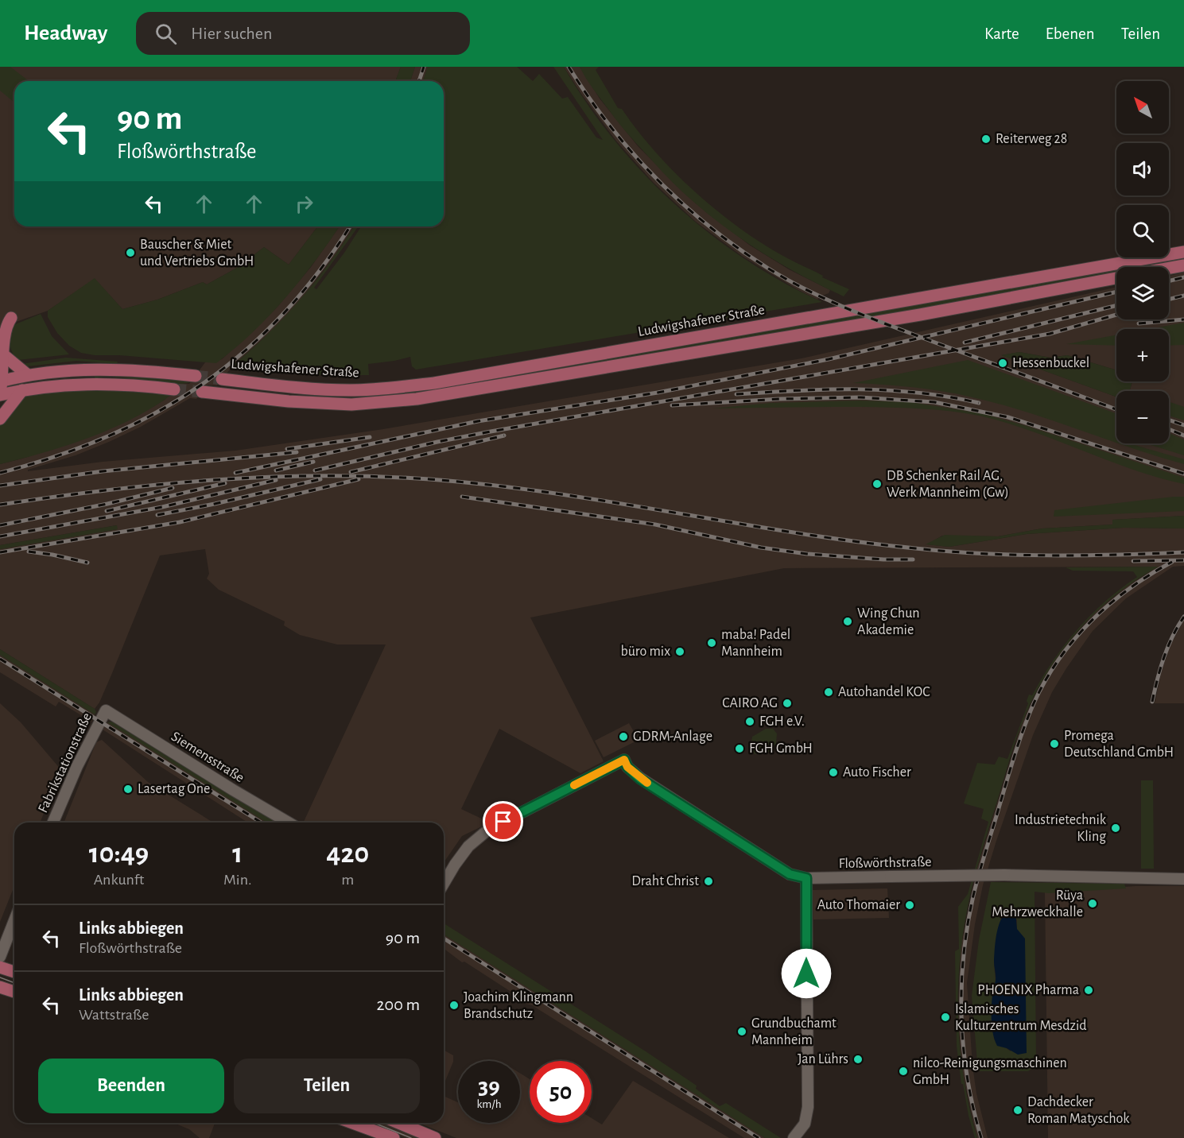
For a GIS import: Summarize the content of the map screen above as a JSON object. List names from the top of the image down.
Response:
{
  "streets": {
    "main road": ["Ludwigshafener Straße"],
    "street": ["Siemensstraße", "Fabrikstationstraße", "Floßwörthstraße"]
  },
  "crossings": [
    ["Siemensstraße", "Fabrikstationstraße"]
  ],
  "places": [
    "Reiterweg 28",
    "Bauscher & Miet und Vertriebs GmbH",
    "Hessenbuckel",
    "DB Schenker Rail AG, Werk Mannheim (Gw)",
    "Wing Chun Akademie",
    "maba! Padel Mannheim",
    "büro mix",
    "Autohandel KOC",
    "CAIRO AG",
    "FGH e.V.",
    "GDRM-Anlage",
    "Promega Deutschland GmbH",
    "FGH GmbH",
    "Auto Fischer",
    "Lasertag One",
    "Industrietechnik Kling",
    "Draht Christ",
    "Rüya Mehrzweckhalle",
    "Auto Thomaier",
    "PHOENIX Pharma",
    "Joachim Klingmann Brandschutz",
    "Islamisches Kulturzentrum Mesdzid",
    "Grundbuchamt Mannheim",
    "Jan Lührs",
    "nilco-Reinigungsmaschinen GmbH",
    "Dachdecker Roman Matyschok"
  ],
  "north": "top left",
  "page": {
    "header": "Headway",
    "search": "Hier suchen",
    "nav": ["Karte", "Ebenen", "Teilen"],
    "map_buttons": ["+", "−"],
    "turn": ["90 m", "Floßwörthstraße"],
    "eta": [
      "10:49",
      "Ankunft",
      "1",
      "Min.",
      "420",
      "m"
    ],
    "list": [
      {
        "name": "Links abbiegen",
        "note": "Floßwörthstraße",
        "value": "90 m"
      },
      {
        "name": "Links abbiegen",
        "note": "Wattstraße",
        "value": "200 m"
      }
    ],
    "buttons": ["Beenden", "Teilen"],
    "speed": "39 km/h",
    "limit": "50"
  }
}
